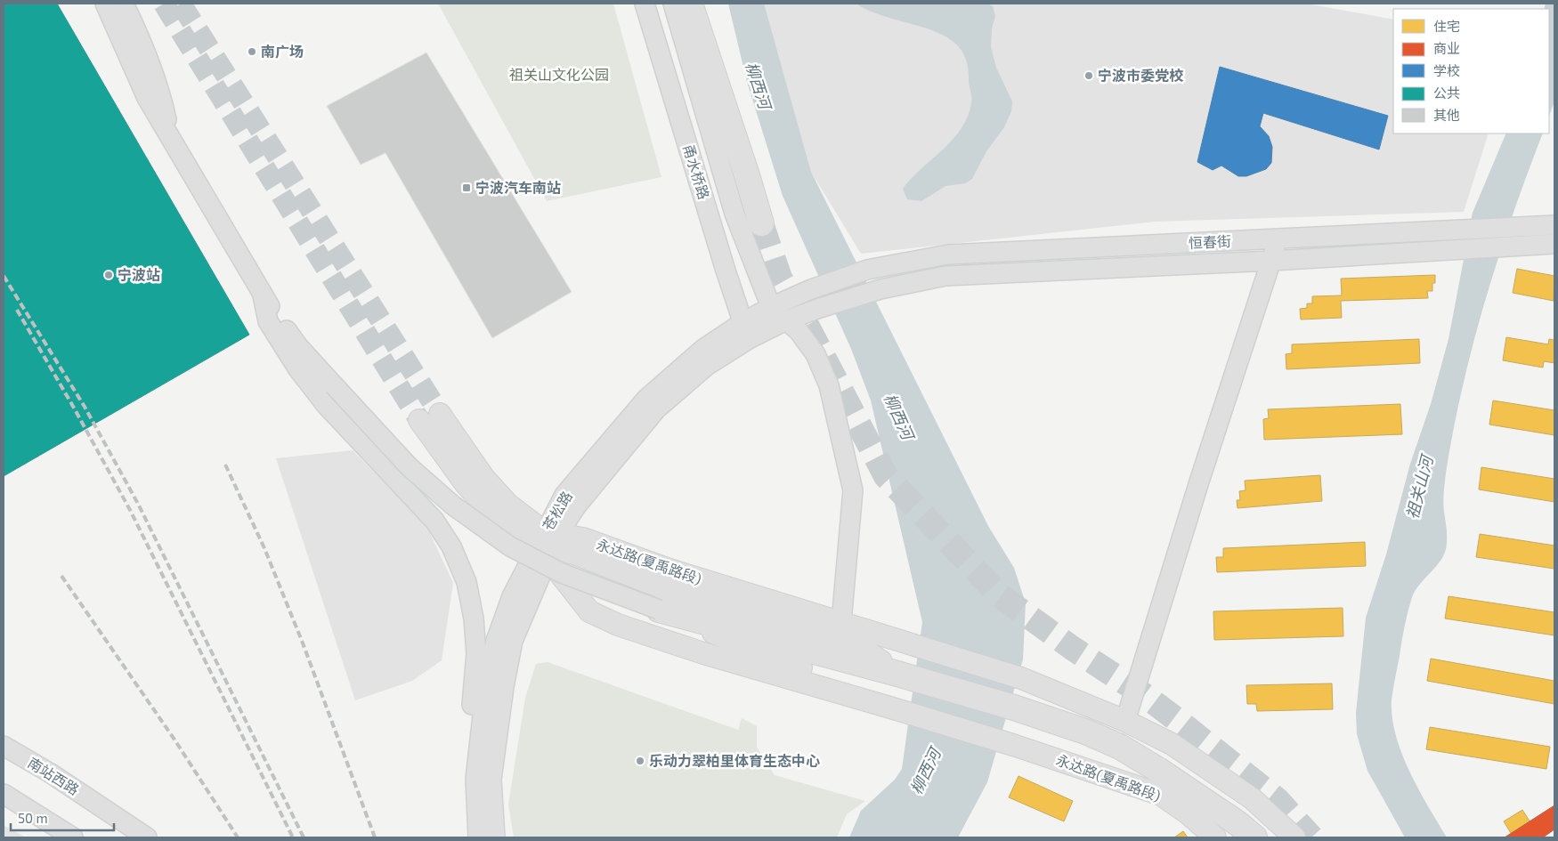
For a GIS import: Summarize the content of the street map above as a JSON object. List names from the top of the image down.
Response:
{
  "streets": {
    "main road": [
      "甬水桥路",
      "恒春街",
      "苍松路",
      "永达路(夏禹路段)",
      "南站西路"
    ]
  },
  "crossings": [
    ["甬水桥路", "苍松路"],
    ["恒春街", "苍松路"],
    ["苍松路", "永达路(夏禹路段)"]
  ],
  "water": ["柳西河", "祖关山河"],
  "parks": ["祖关山文化公园"],
  "places": {
    "other": [
      "南广场",
      "宁波市委党校",
      "宁波站",
      "乐动力翠柏里体育生态中心"
    ],
    "transit": ["宁波汽车南站"]
  },
  "legend": [
    "住宅",
    "商业",
    "学校",
    "公共",
    "其他"
  ],
  "scale_bar": "50 m"
}
